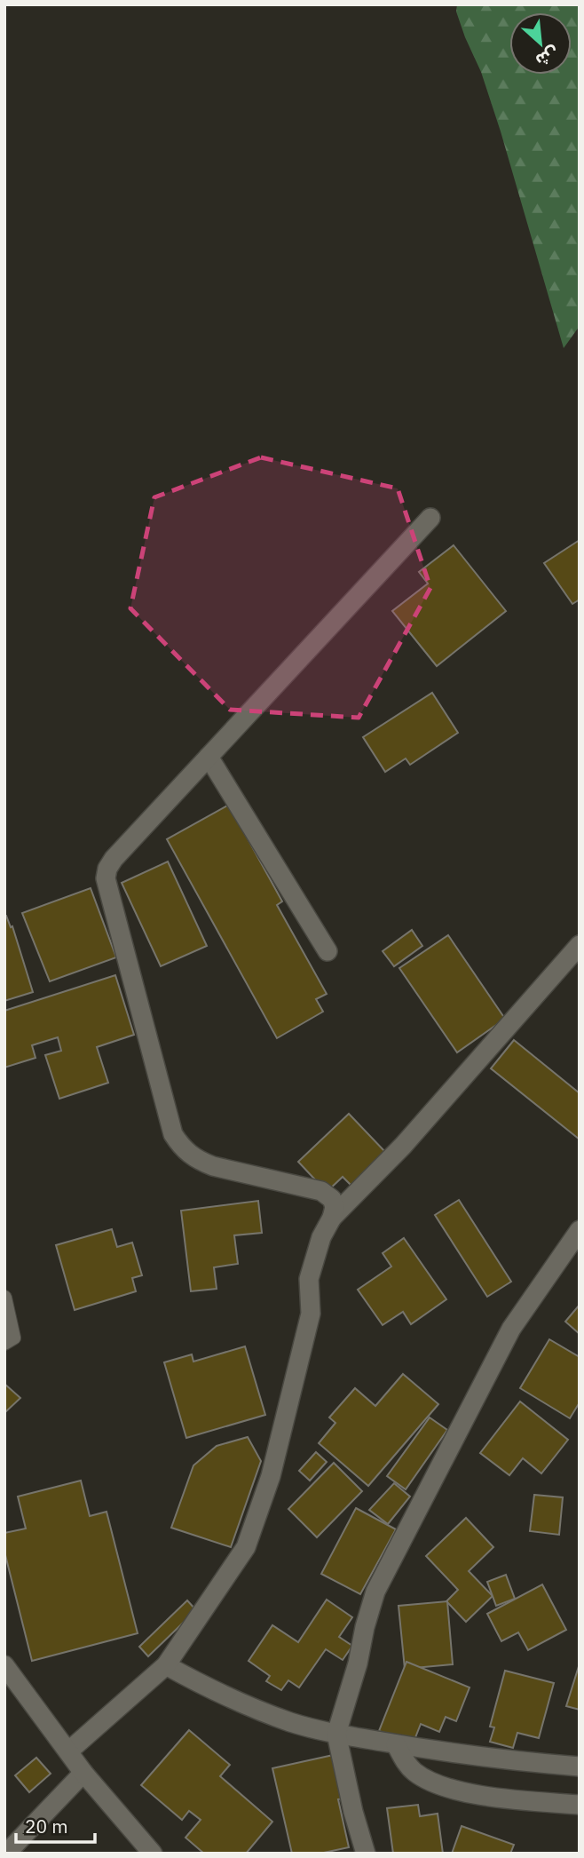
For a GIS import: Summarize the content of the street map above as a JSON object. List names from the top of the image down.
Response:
{
  "scale_bar": "20 m",
  "north": "bottom right"
}
